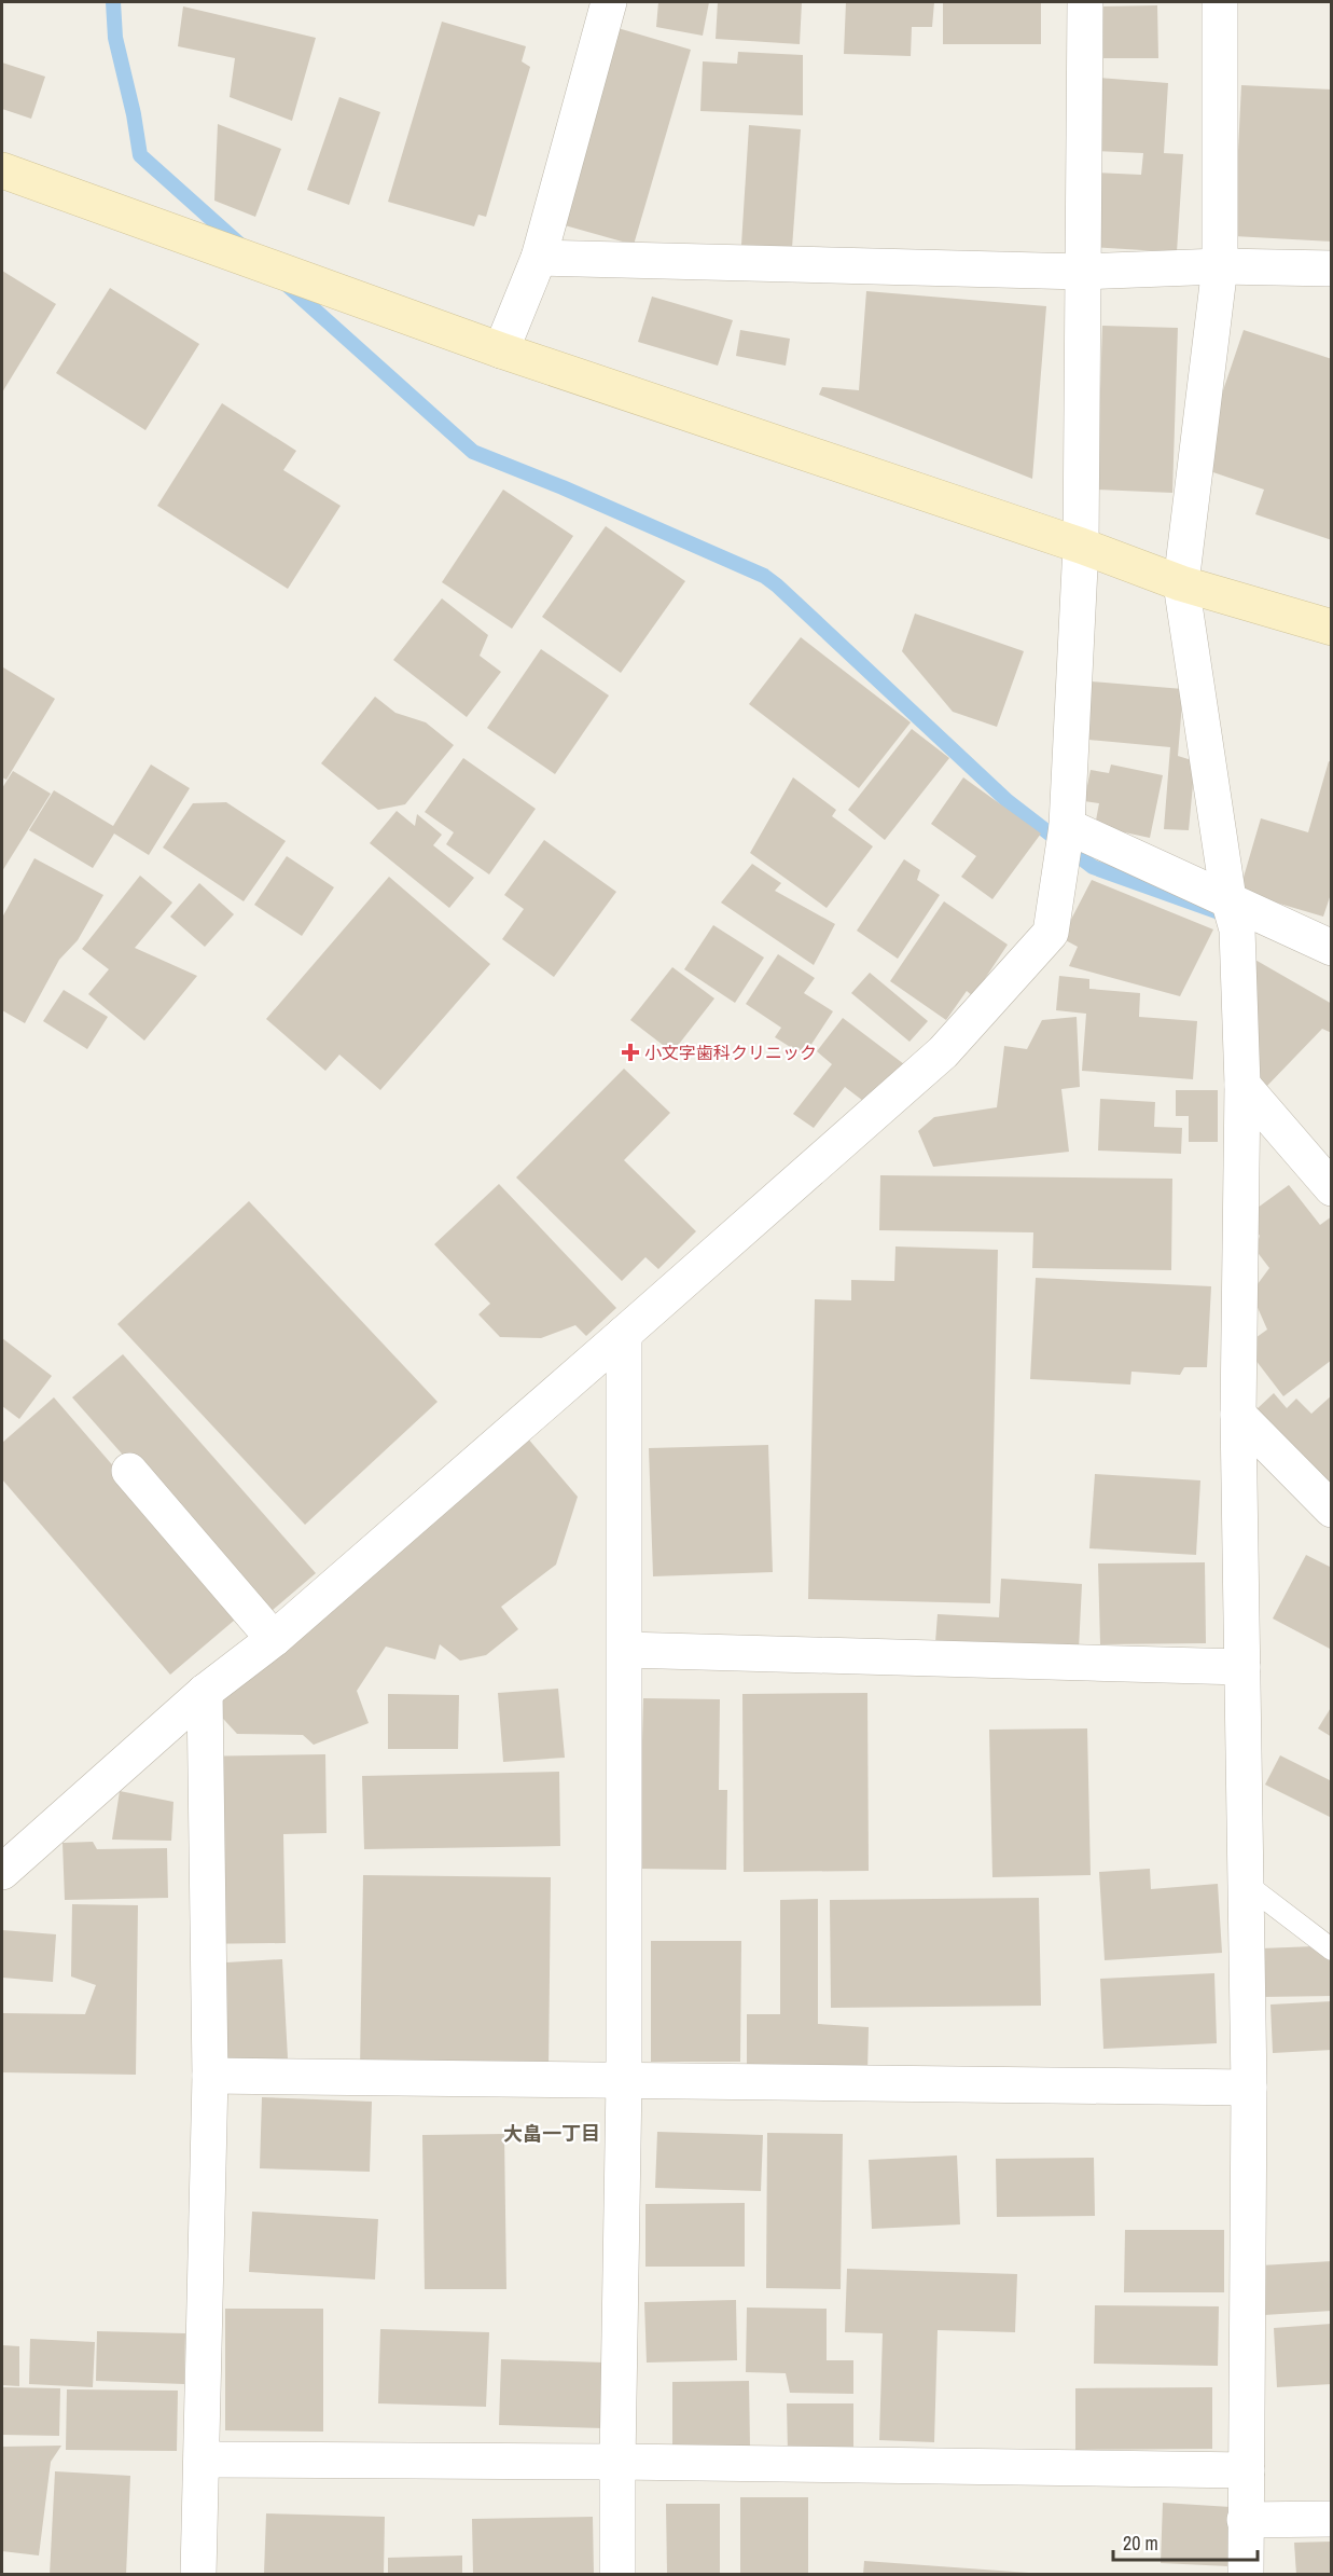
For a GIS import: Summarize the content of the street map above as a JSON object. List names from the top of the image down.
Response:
{
  "districts": ["大畠一丁目"],
  "places": {
    "health": ["小文字歯科クリニック"]
  },
  "scale_bar": "20 m"
}
